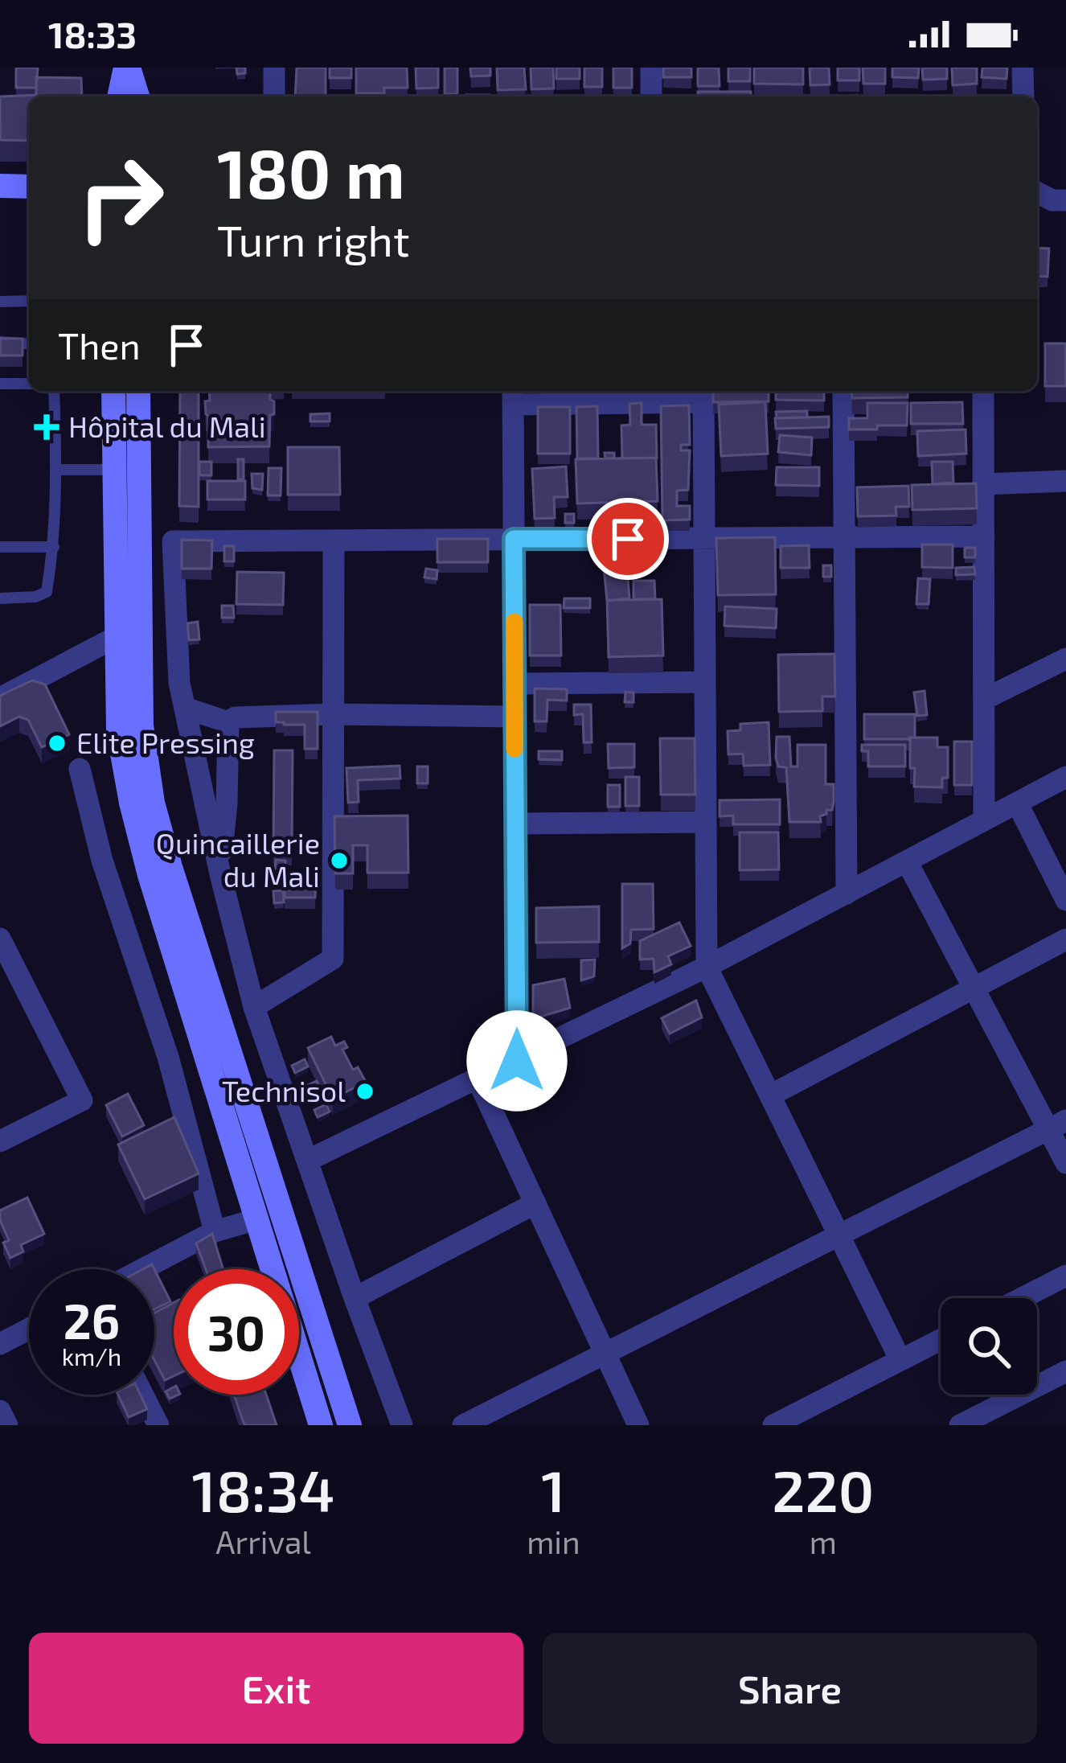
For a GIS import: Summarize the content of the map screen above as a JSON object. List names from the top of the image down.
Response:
{
  "places": {
    "health": ["Hôpital du Mali"],
    "other": ["Elite Pressing", "Quincaillerie du Mali", "Technisol"]
  },
  "page": {
    "status": "18:33",
    "turn": ["180 m", "Turn right"],
    "then": "Then",
    "speed": "26 km/h",
    "limit": "30",
    "eta": [
      "18:34",
      "Arrival",
      "1",
      "min",
      "220",
      "m"
    ],
    "buttons": ["Exit", "Share"]
  }
}
